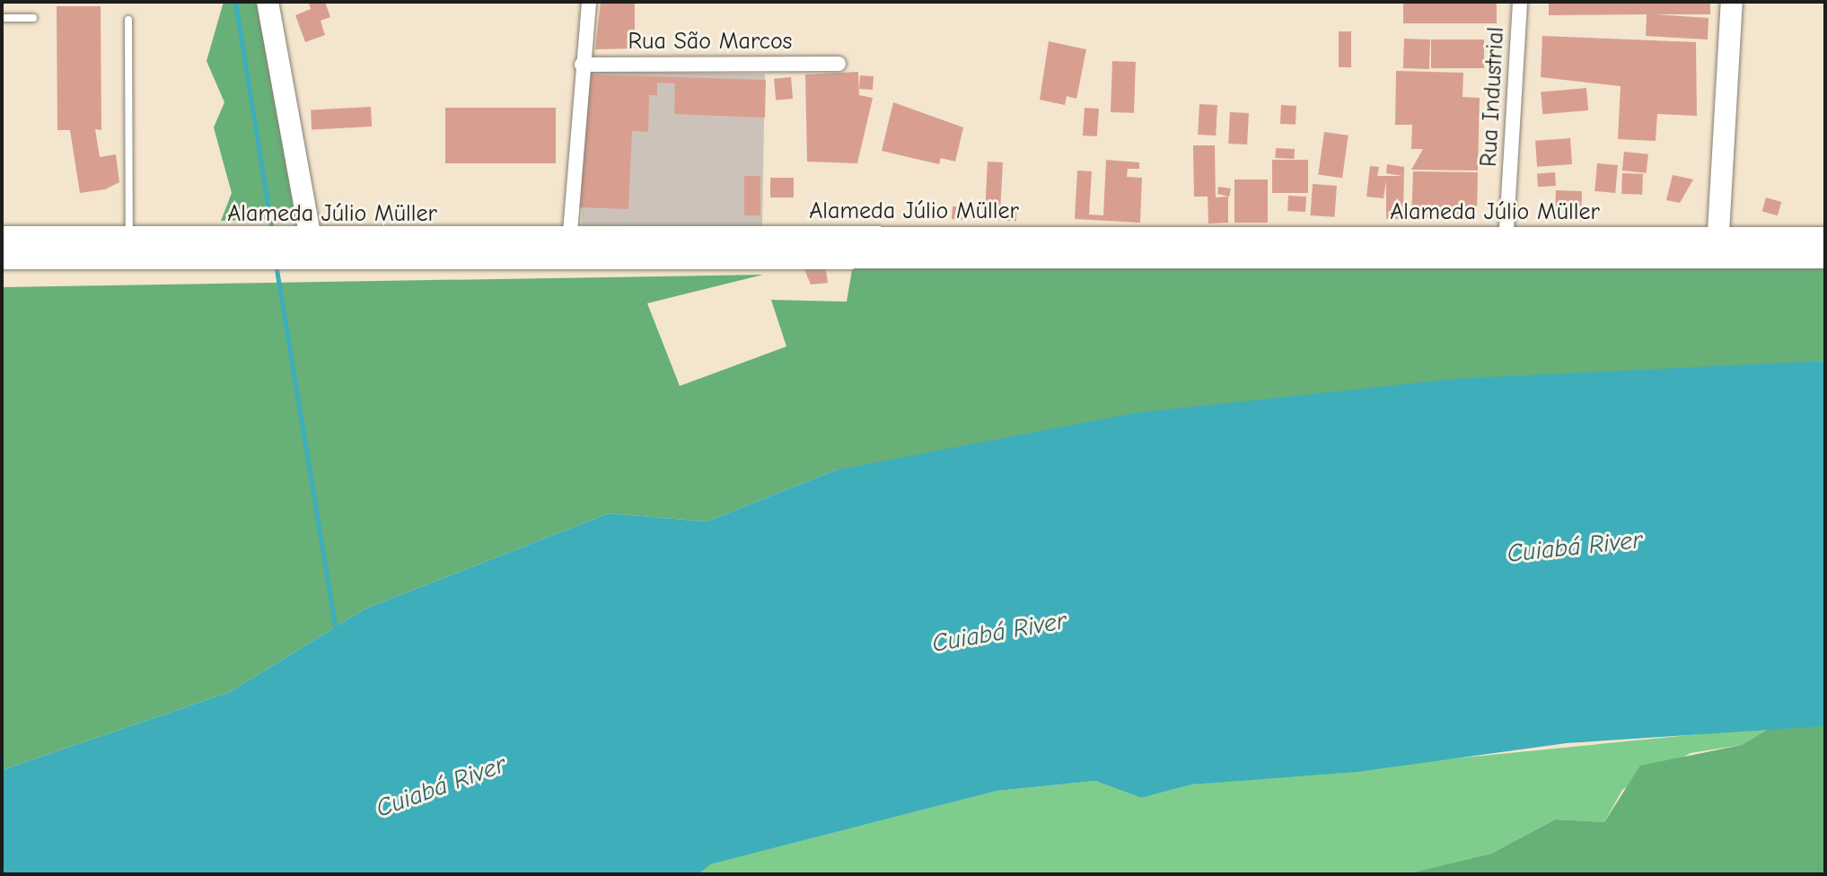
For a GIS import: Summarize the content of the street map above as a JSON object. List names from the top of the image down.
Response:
{
  "streets": {
    "main road": ["Alameda Júlio Müller"],
    "street": ["Rua São Marcos", "Rua Industrial"]
  },
  "crossings": [
    ["Rua Industrial", "Alameda Júlio Müller"]
  ],
  "water": ["Cuiabá River"]
}
